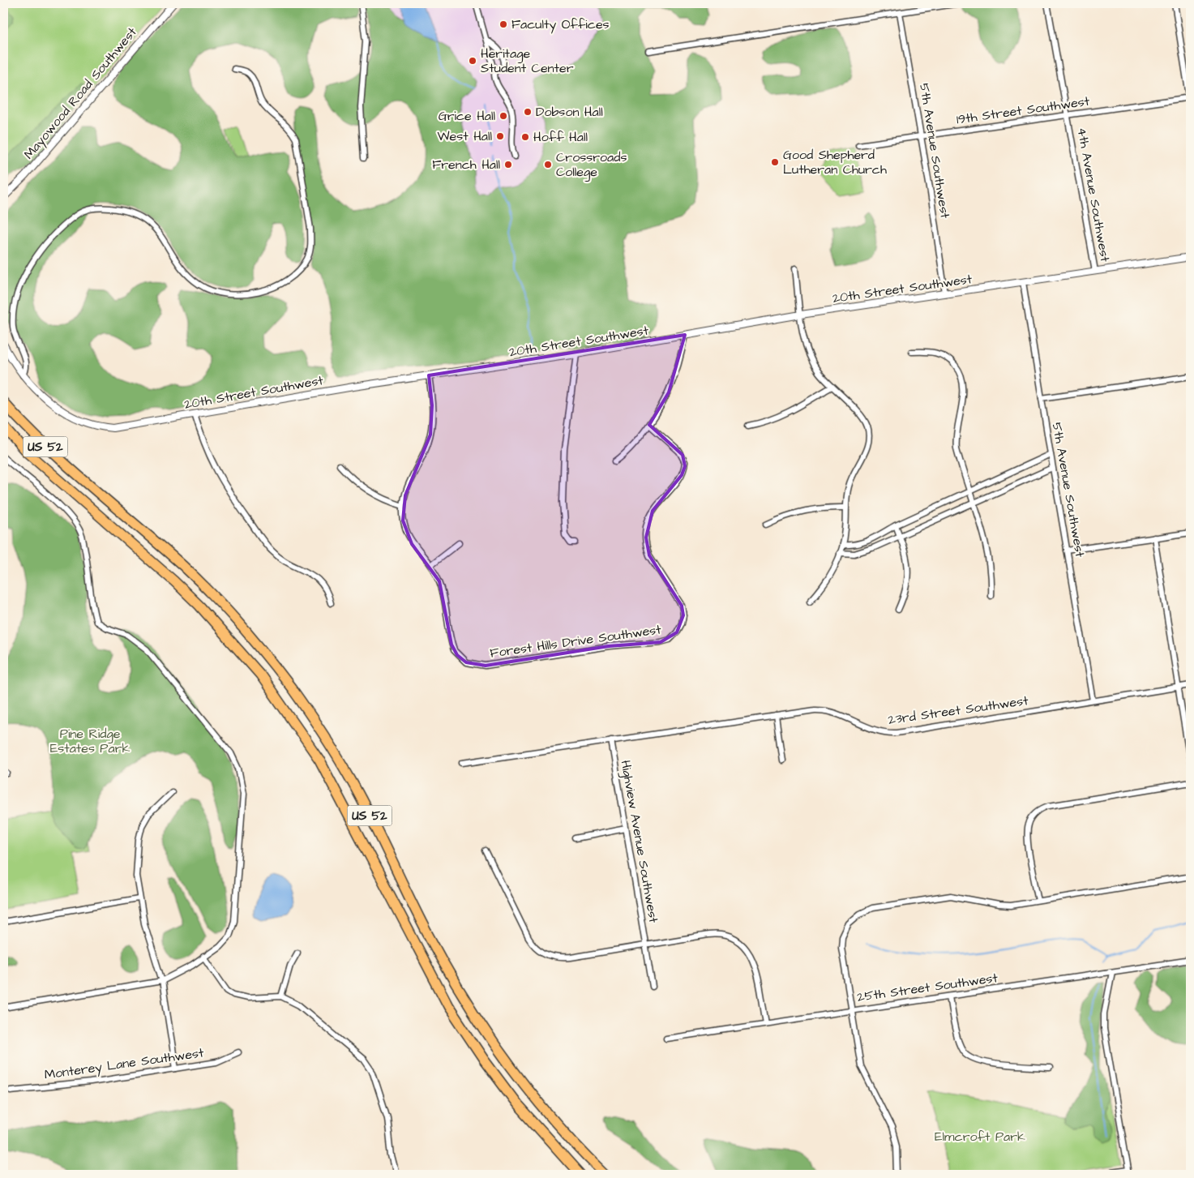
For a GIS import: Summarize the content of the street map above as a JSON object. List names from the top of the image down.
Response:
{
  "streets": {
    "highway": ["US 52"],
    "street": [
      "Mayowood Road Southwest",
      "19th Street Southwest",
      "5th Avenue Southwest",
      "4th Avenue Southwest",
      "20th Street Southwest",
      "Forest Hills Drive Southwest",
      "23rd Street Southwest",
      "Highview Avenue Southwest",
      "25th Street Southwest",
      "Monterey Lane Southwest"
    ]
  },
  "crossings": [
    ["19th Street Southwest", "5th Avenue Southwest"],
    ["19th Street Southwest", "4th Avenue Southwest"],
    ["5th Avenue Southwest", "20th Street Southwest"],
    ["5th Avenue Southwest", "23rd Street Southwest"],
    ["4th Avenue Southwest", "20th Street Southwest"],
    ["20th Street Southwest", "Forest Hills Drive Southwest"],
    ["23rd Street Southwest", "Highview Avenue Southwest"]
  ],
  "parks": ["Pine Ridge Estates Park", "Elmcroft Park"],
  "places": [
    "Faculty Offices",
    "Heritage Student Center",
    "Dobson Hall",
    "Grice Hall",
    "West Hall",
    "Hoff Hall",
    "Good Shepherd Lutheran Church",
    "French Hall",
    "Crossroads College"
  ]
}
